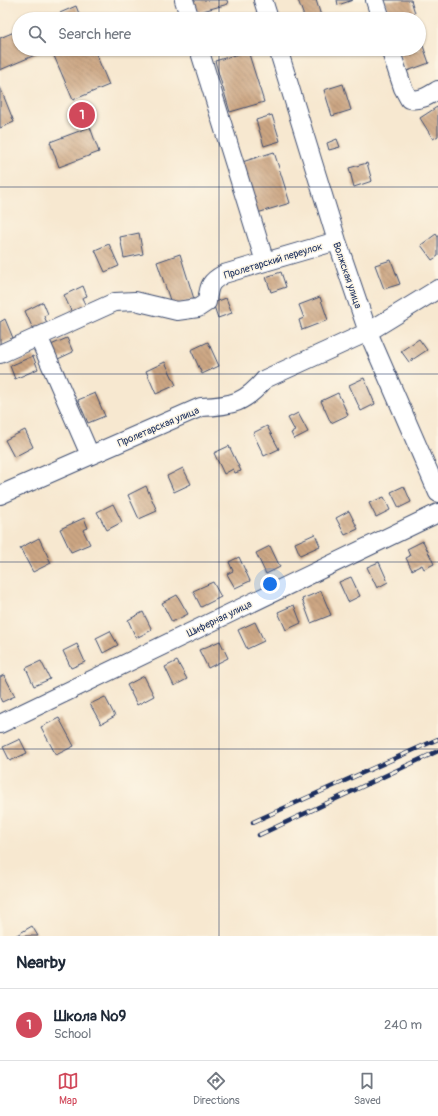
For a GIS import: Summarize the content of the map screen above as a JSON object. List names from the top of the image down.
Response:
{
  "streets": {
    "street": [
      "Пролетарский переулок",
      "Волжская улица",
      "Пролетарская улица",
      "Шиферная улица"
    ]
  },
  "crossings": [
    ["Пролетарский переулок", "Волжская улица"],
    ["Волжская улица", "Пролетарская улица"]
  ],
  "page": {
    "search": "Search here",
    "pins": "1",
    "heading": "Nearby",
    "list": [
      {
        "mark": "1",
        "name": "Школа №9",
        "note": "School",
        "value": "240 m"
      }
    ],
    "nav": ["Map", "Directions", "Saved"]
  }
}
